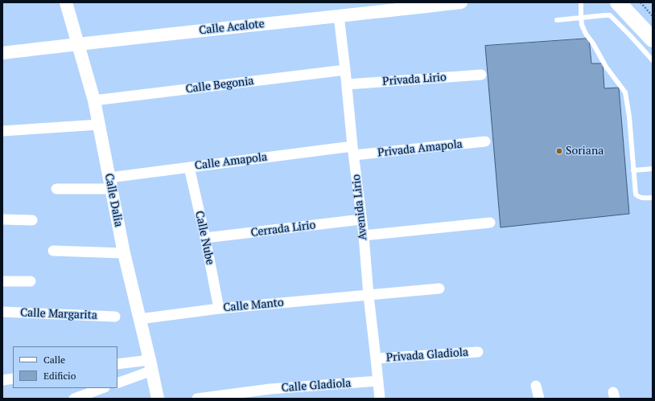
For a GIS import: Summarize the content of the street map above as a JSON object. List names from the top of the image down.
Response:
{
  "streets": {
    "street": [
      "Calle Acalote",
      "Privada Lirio",
      "Calle Begonia",
      "Privada Amapola",
      "Calle Amapola",
      "Calle Dalia",
      "Avenida Lirio",
      "Cerrada Lirio",
      "Calle Nube",
      "Calle Manto",
      "Calle Margarita",
      "Privada Gladiola",
      "Calle Gladiola"
    ]
  },
  "crossings": [
    ["Calle Acalote", "Calle Dalia"],
    ["Calle Acalote", "Avenida Lirio"],
    ["Privada Lirio", "Avenida Lirio"],
    ["Calle Begonia", "Calle Dalia"],
    ["Calle Begonia", "Avenida Lirio"],
    ["Privada Amapola", "Calle Amapola"],
    ["Privada Amapola", "Avenida Lirio"],
    ["Calle Amapola", "Calle Dalia"],
    ["Calle Amapola", "Avenida Lirio"],
    ["Calle Amapola", "Calle Nube"],
    ["Calle Dalia", "Calle Manto"],
    ["Avenida Lirio", "Cerrada Lirio"],
    ["Avenida Lirio", "Calle Manto"],
    ["Avenida Lirio", "Privada Gladiola"],
    ["Avenida Lirio", "Calle Gladiola"],
    ["Cerrada Lirio", "Calle Nube"],
    ["Calle Nube", "Calle Manto"]
  ],
  "places": ["Soriana"],
  "legend": ["Calle", "Edificio"]
}
